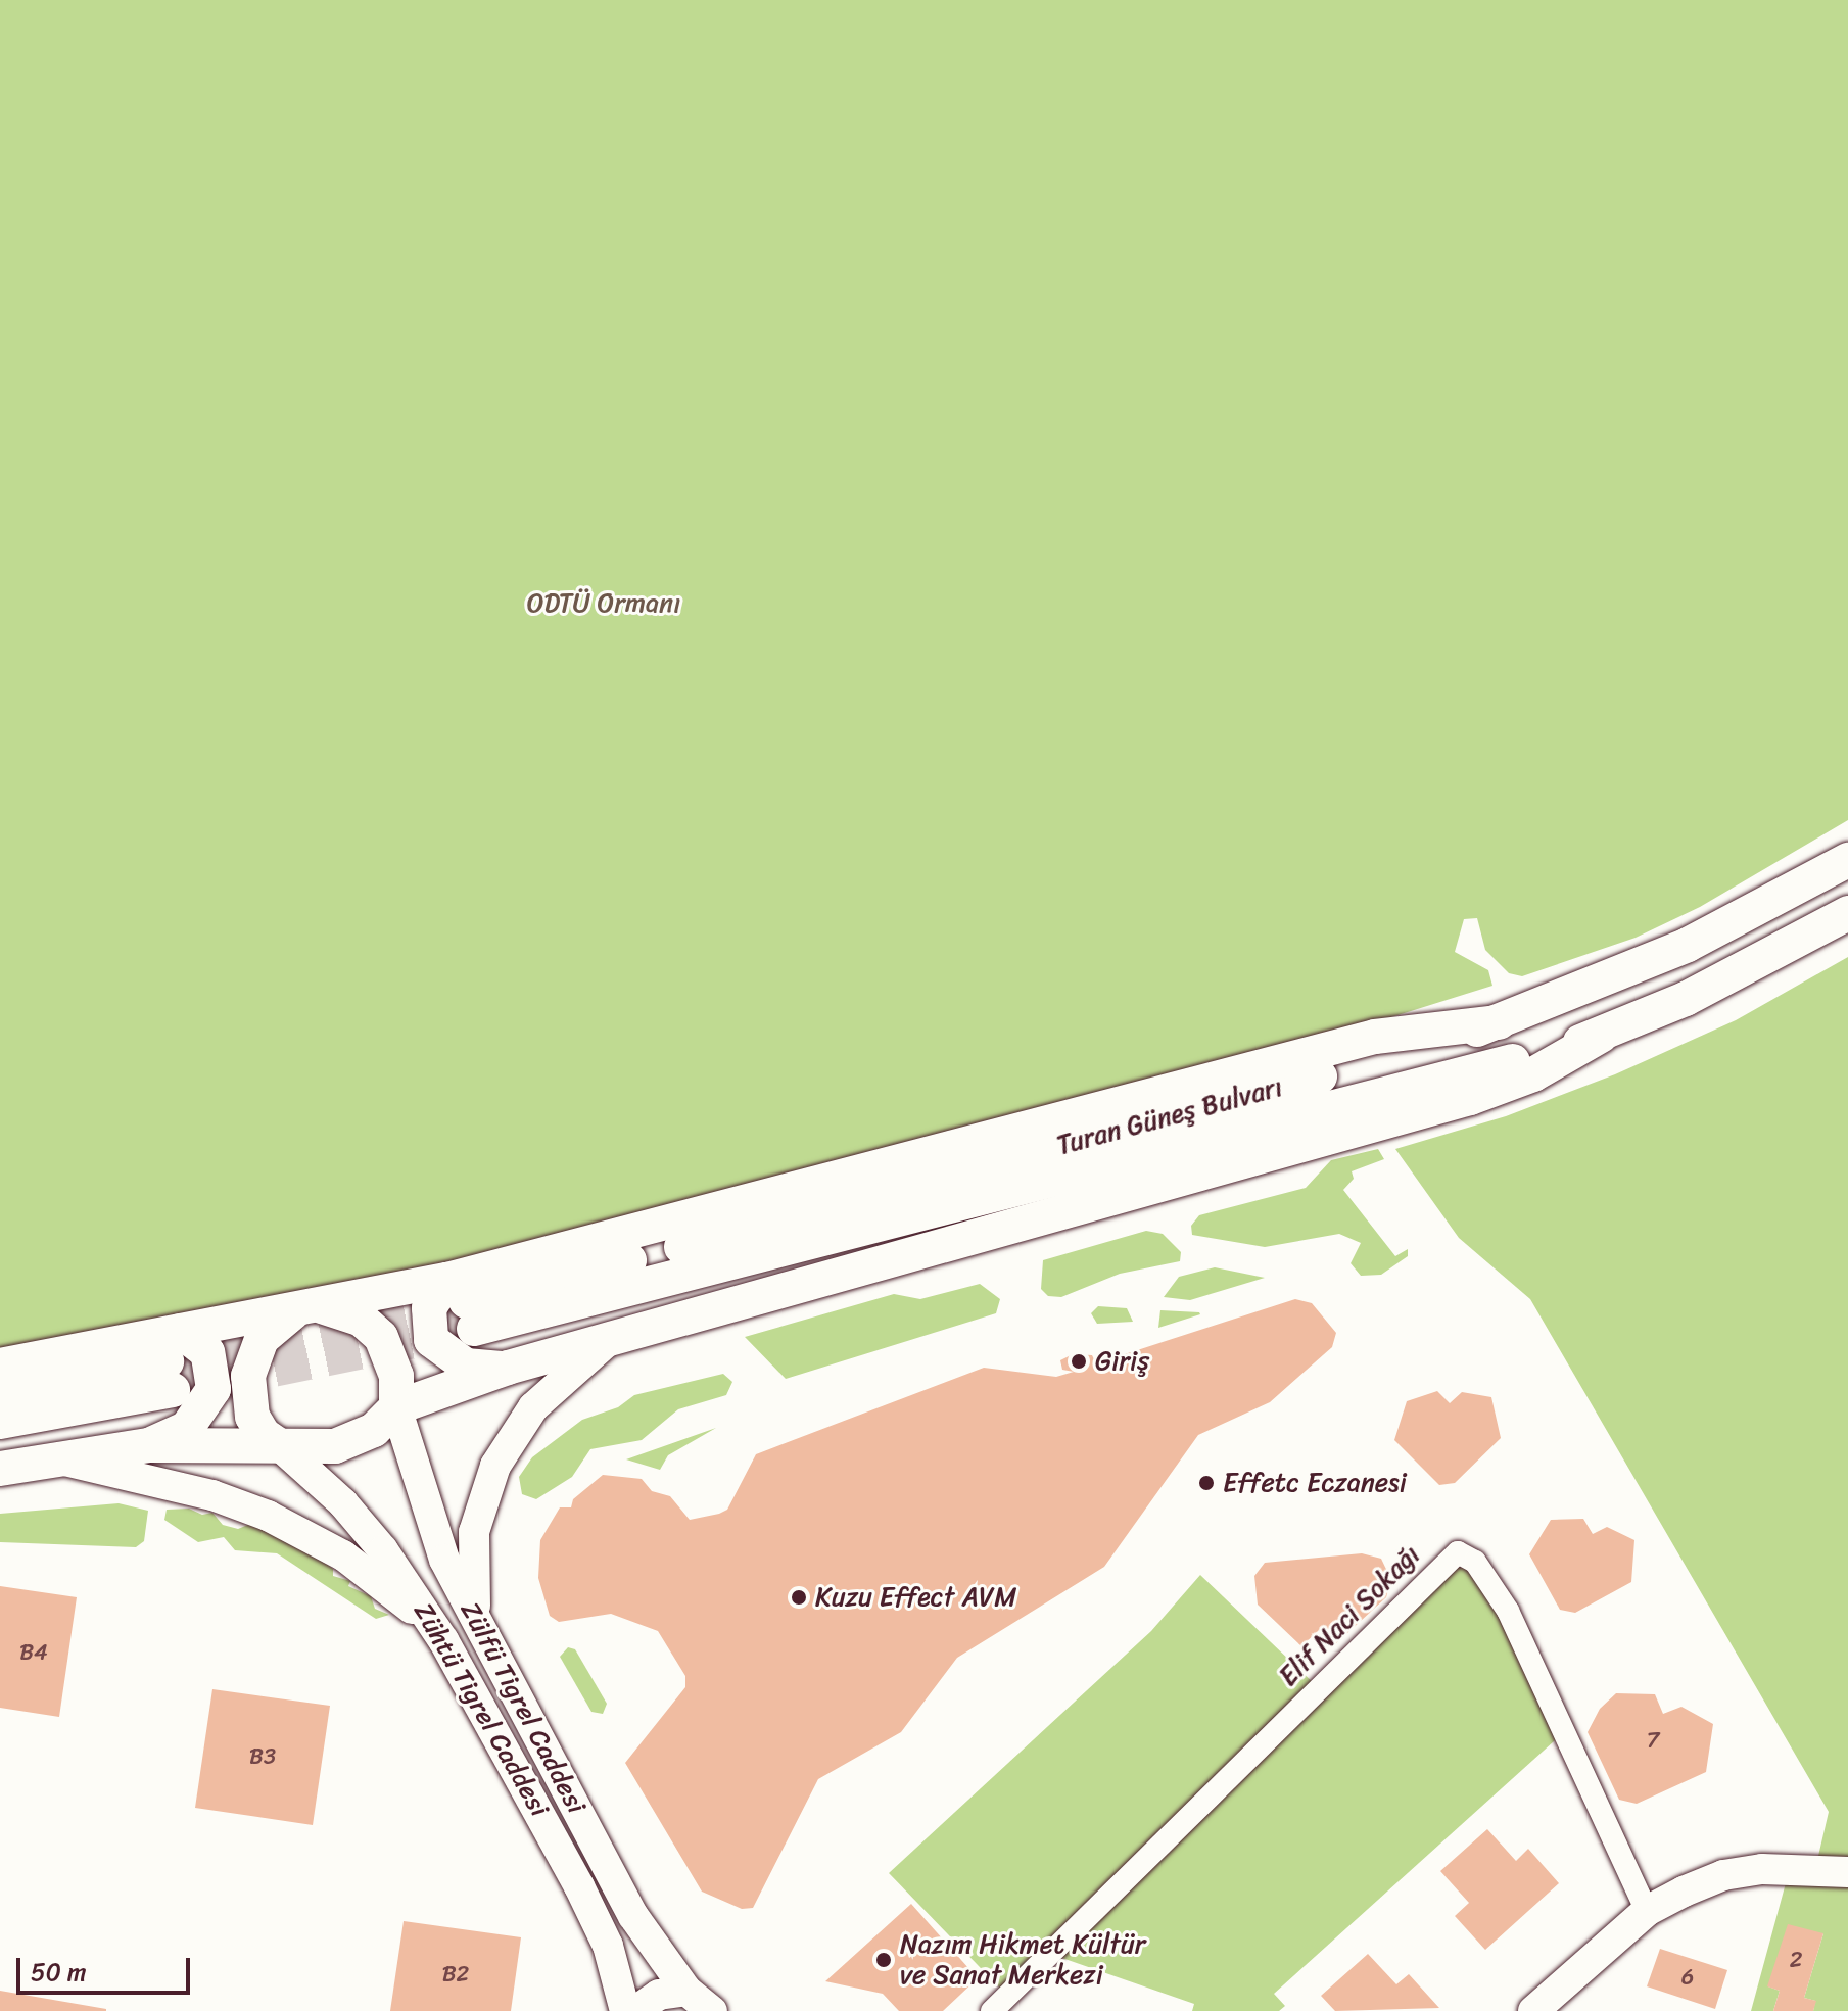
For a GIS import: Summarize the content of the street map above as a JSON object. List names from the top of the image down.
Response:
{
  "streets": {
    "main road": ["Turan Güneş Bulvarı", "Zülfü Tigrel Caddesi", "Zühtü Tigrel Caddesi"],
    "street": ["Elif Naci Sokağı"]
  },
  "crossings": [
    ["Zülfü Tigrel Caddesi", "Zühtü Tigrel Caddesi"]
  ],
  "parks": ["ODTÜ Ormanı"],
  "places": [
    "Giriş",
    "Effetc Eczanesi",
    "Kuzu Effect AVM",
    "Nazım Hikmet Kültür ve Sanat Merkezi"
  ],
  "house_numbers": [
    "B4",
    "7",
    "B3",
    "2",
    "B2",
    "6"
  ],
  "scale_bar": "50 m"
}
